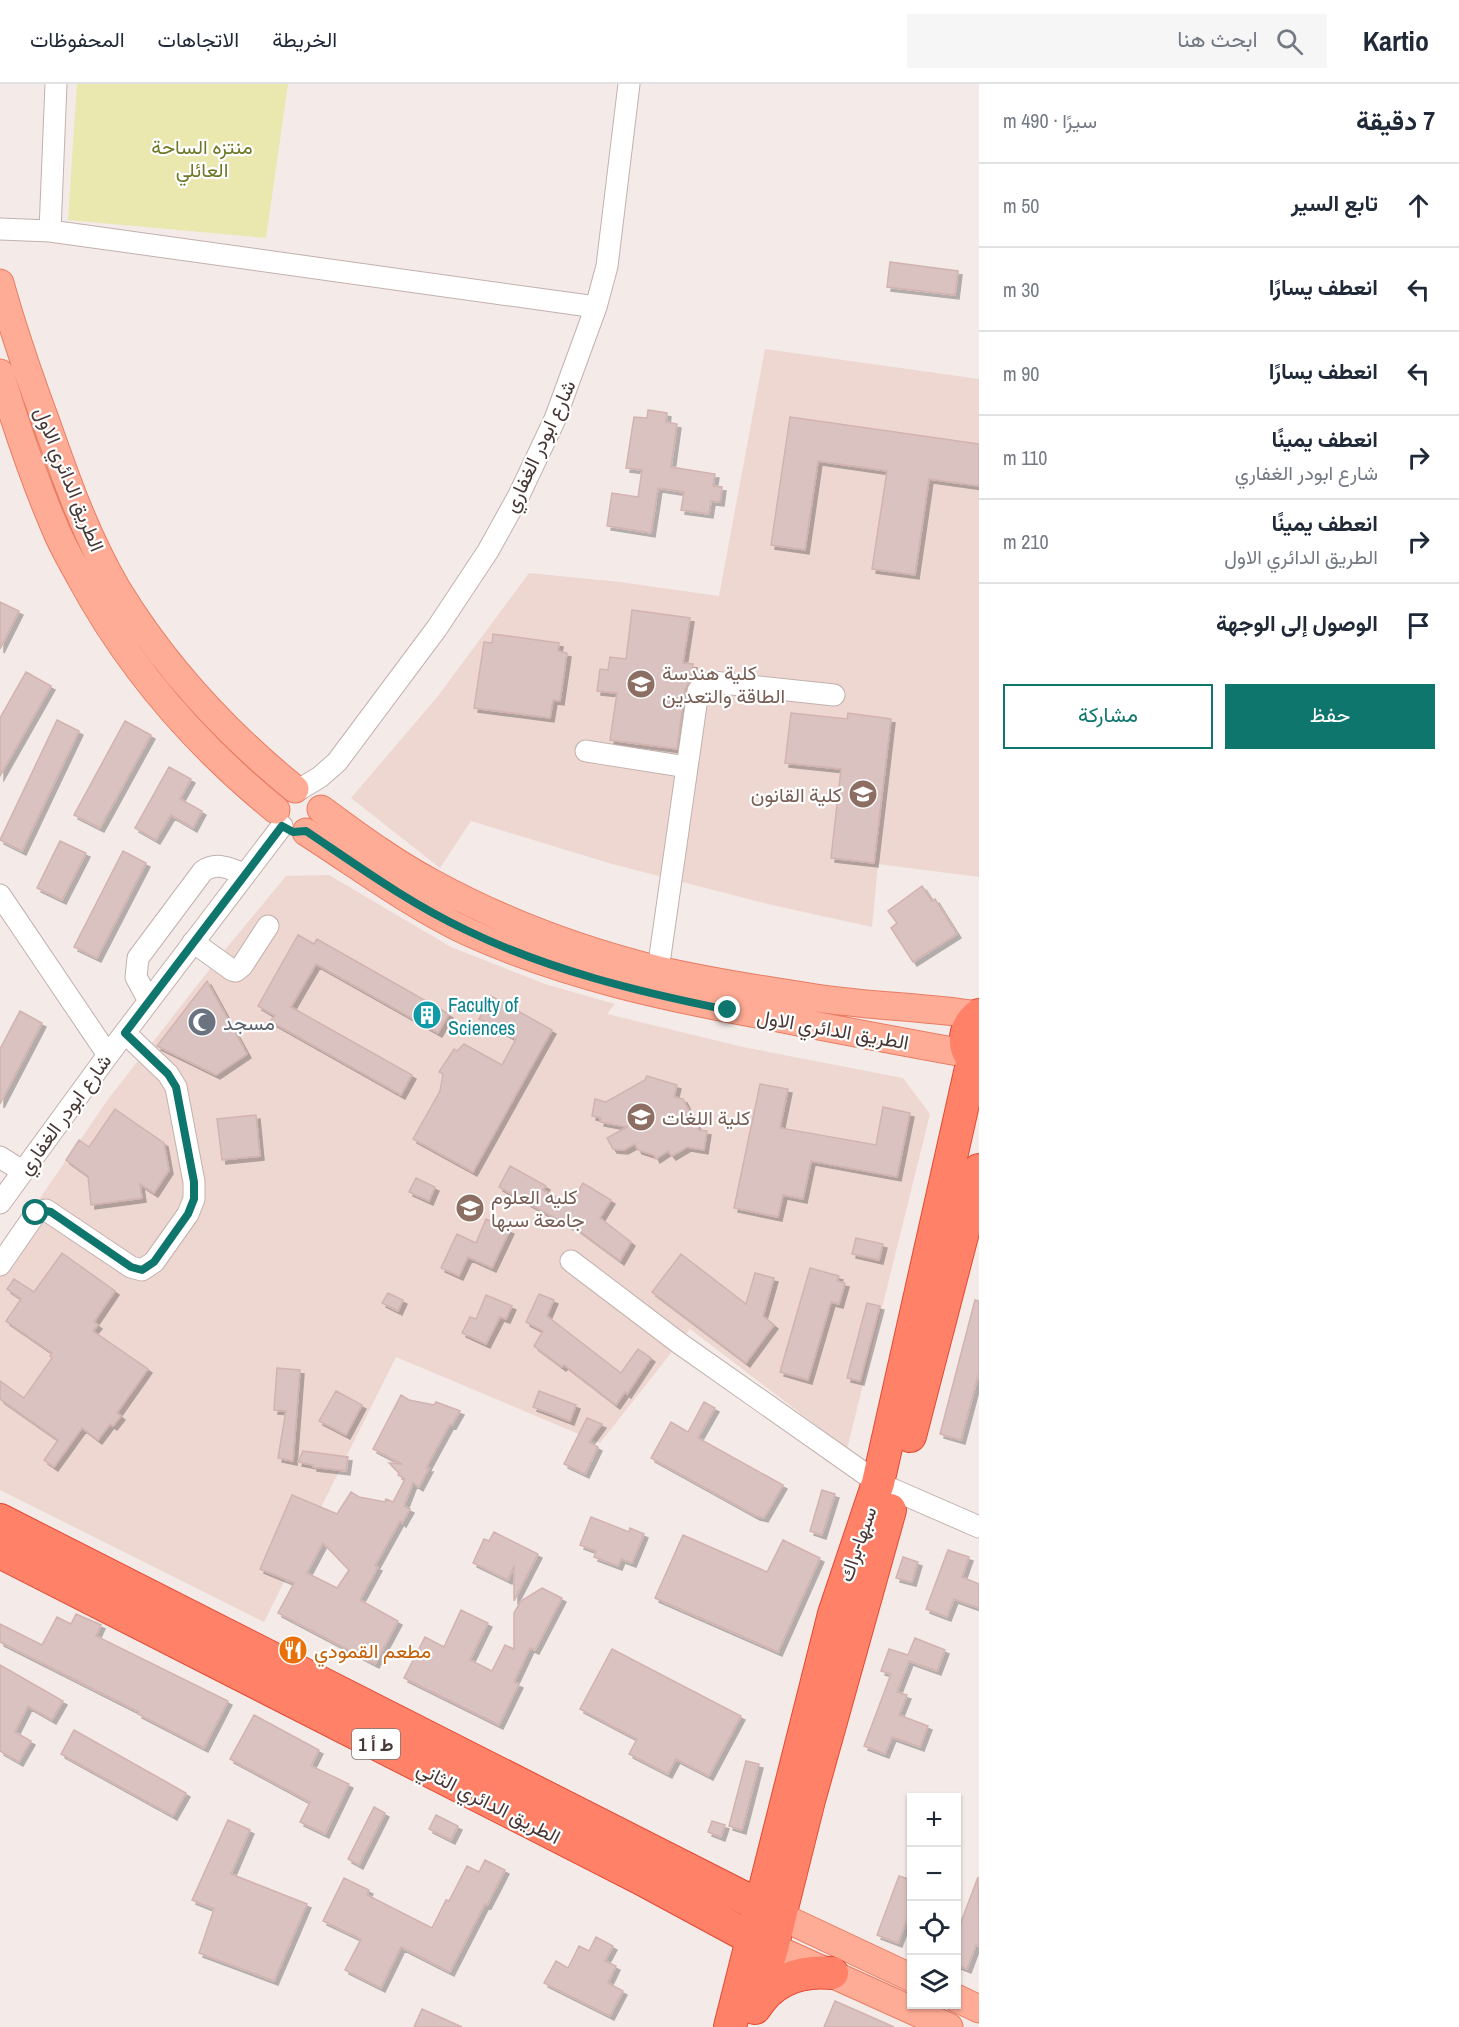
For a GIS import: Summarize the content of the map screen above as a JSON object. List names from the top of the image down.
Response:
{
  "streets": {
    "highway": ["سبها-براك", "ط أ 1", "الطريق الدائري الثاني"],
    "main road": ["الطريق الدائري الاول"],
    "street": ["شارع ابودر الغفاري"]
  },
  "crossings": [
    ["شارع ابودر الغفاري", "الطريق الدائري الاول"],
    ["الطريق الدائري الاول", "سبها-براك"],
    ["سبها-براك", "الطريق الدائري الثاني"]
  ],
  "parks": ["منتزه الساحة العائلي"],
  "places": {
    "school or university": [
      "كلية هندسة الطاقة والتعدين",
      "كلية القانون",
      "كلية اللغات",
      "كليه العلوم جامعة سبها"
    ],
    "building": ["Faculty of Sciences"],
    "mosque": ["مسجد"],
    "restaurant": ["مطعم القمودي"]
  },
  "page": {
    "header": "Kartio",
    "search": "ابحث هنا",
    "nav": ["الخريطة", "الاتجاهات", "المحفوظات"],
    "heading": ["7 دقيقة", "سيرًا · 490 m"],
    "list": [
      ["تابع السير", "50 m"],
      ["انعطف يسارًا", "30 m"],
      ["انعطف يسارًا", "90 m"],
      ["انعطف يمينًا", "شارع ابودر الغفاري", "110 m"],
      ["انعطف يمينًا", "الطريق الدائري الاول", "210 m"],
      "الوصول إلى الوجهة"
    ],
    "buttons": ["حفظ", "مشاركة"],
    "map_buttons": ["+", "−"]
  }
}
